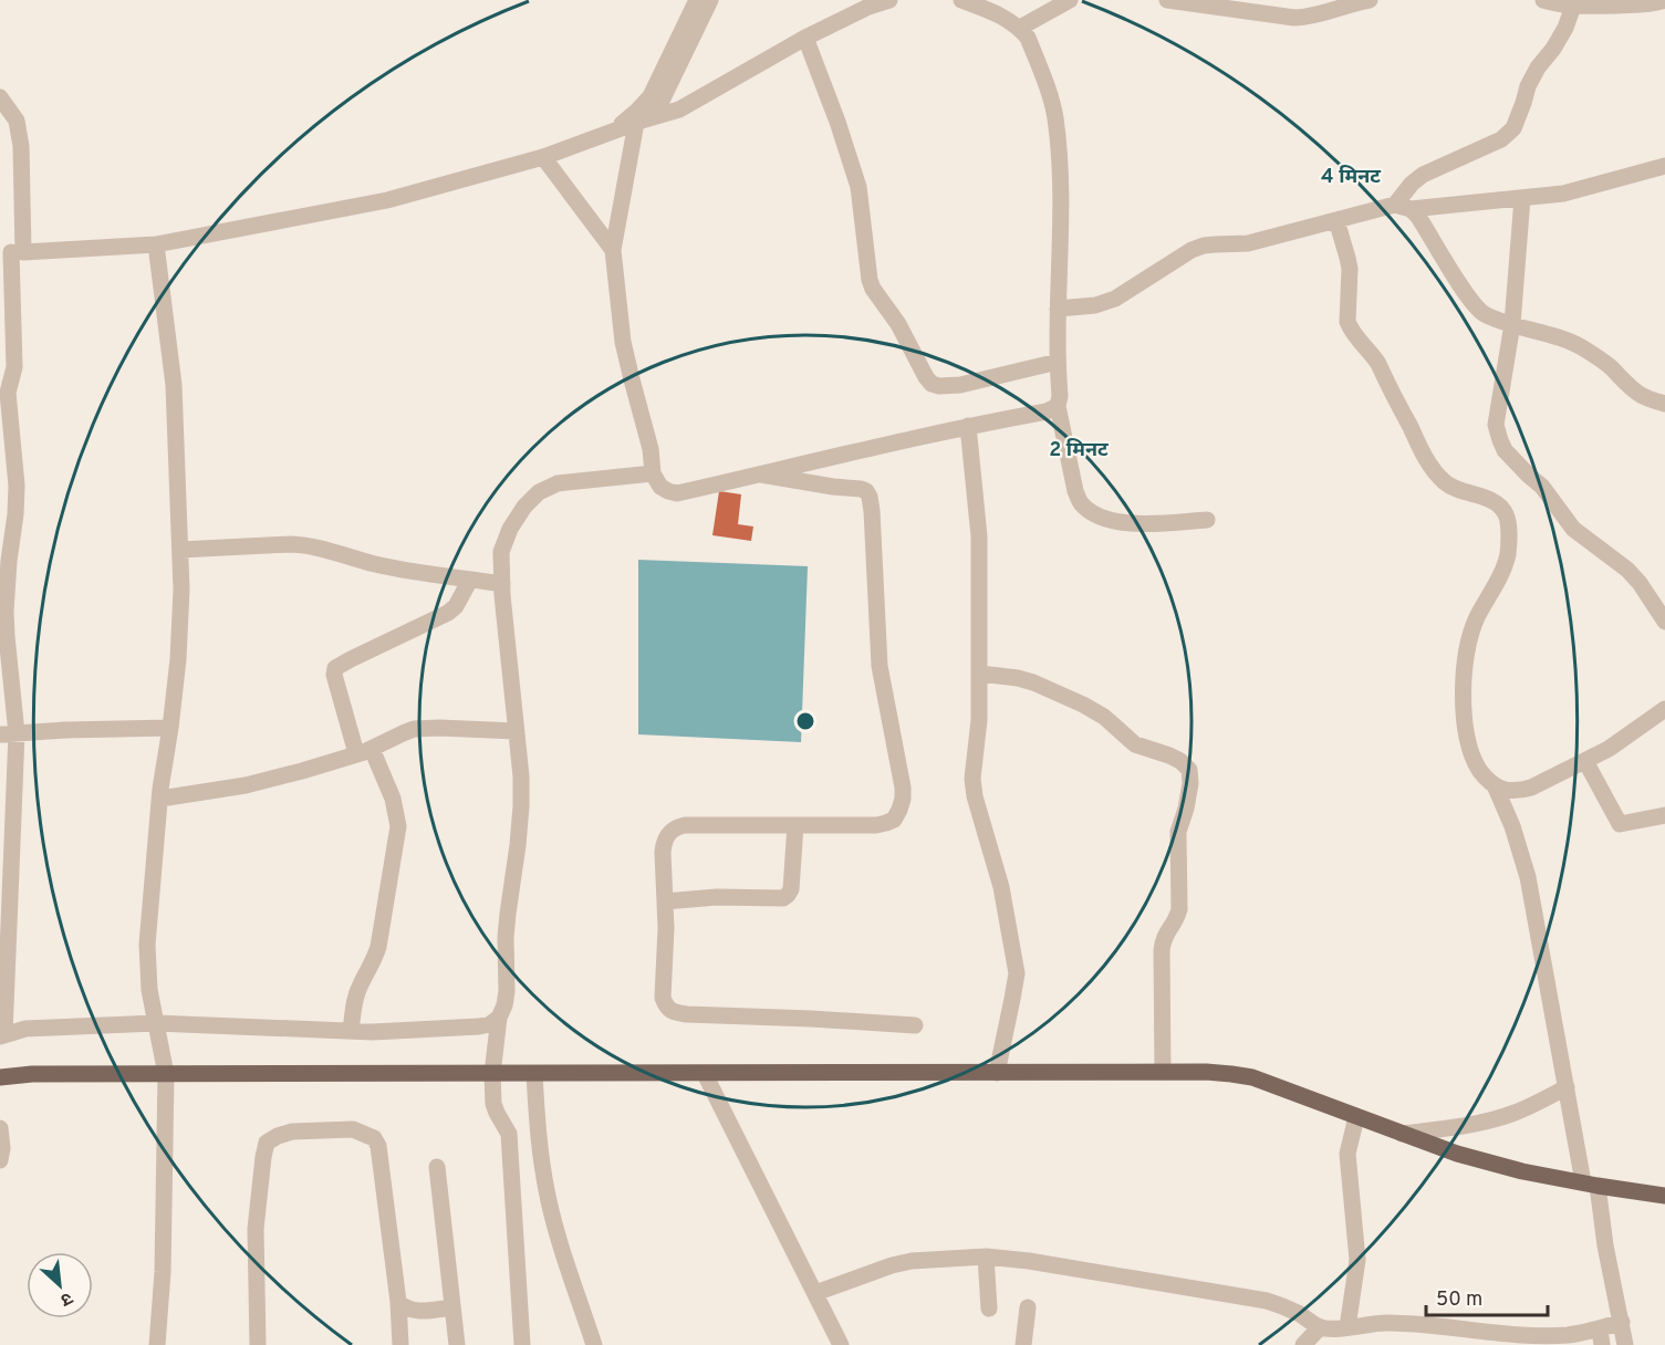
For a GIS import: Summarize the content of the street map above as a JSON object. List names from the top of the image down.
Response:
{
  "scale_bar": "50 m",
  "north": "bottom right",
  "rings": ["4 मिनट", "2 मिनट"]
}
